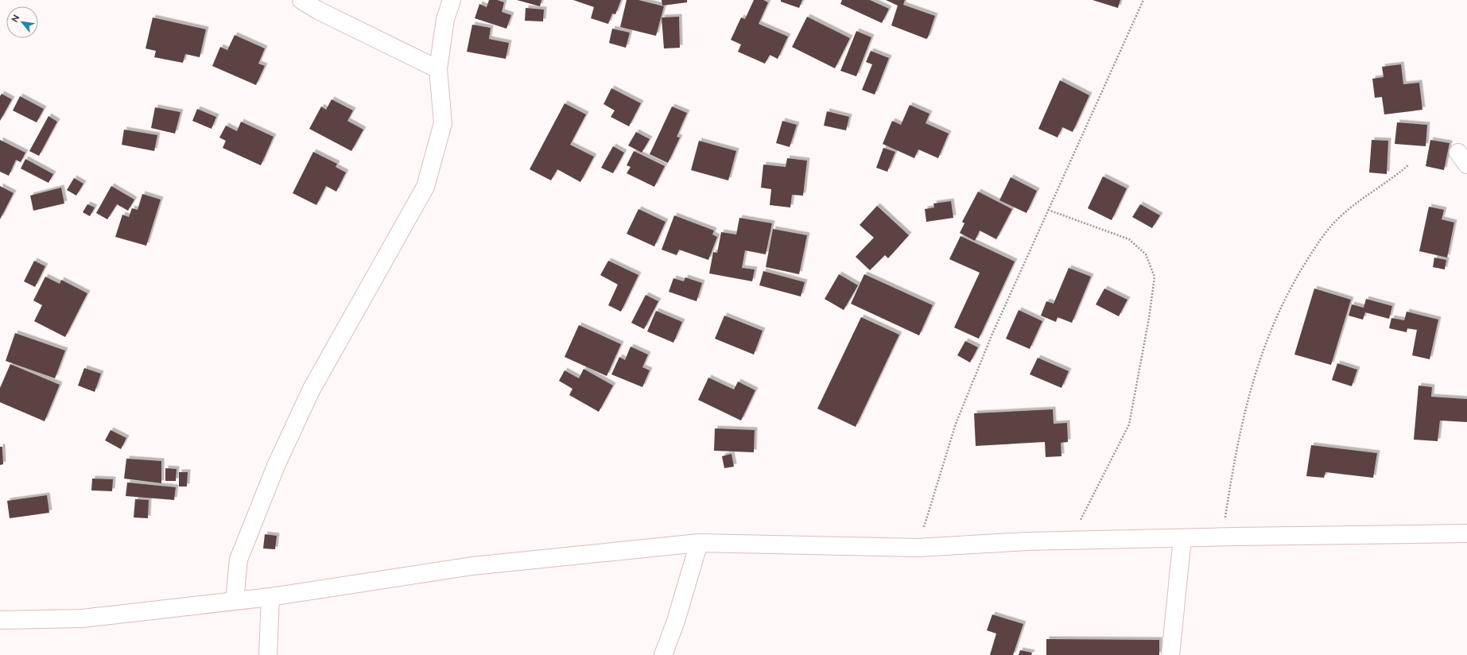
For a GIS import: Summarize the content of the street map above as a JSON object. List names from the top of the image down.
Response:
{
  "north": "top left"
}
